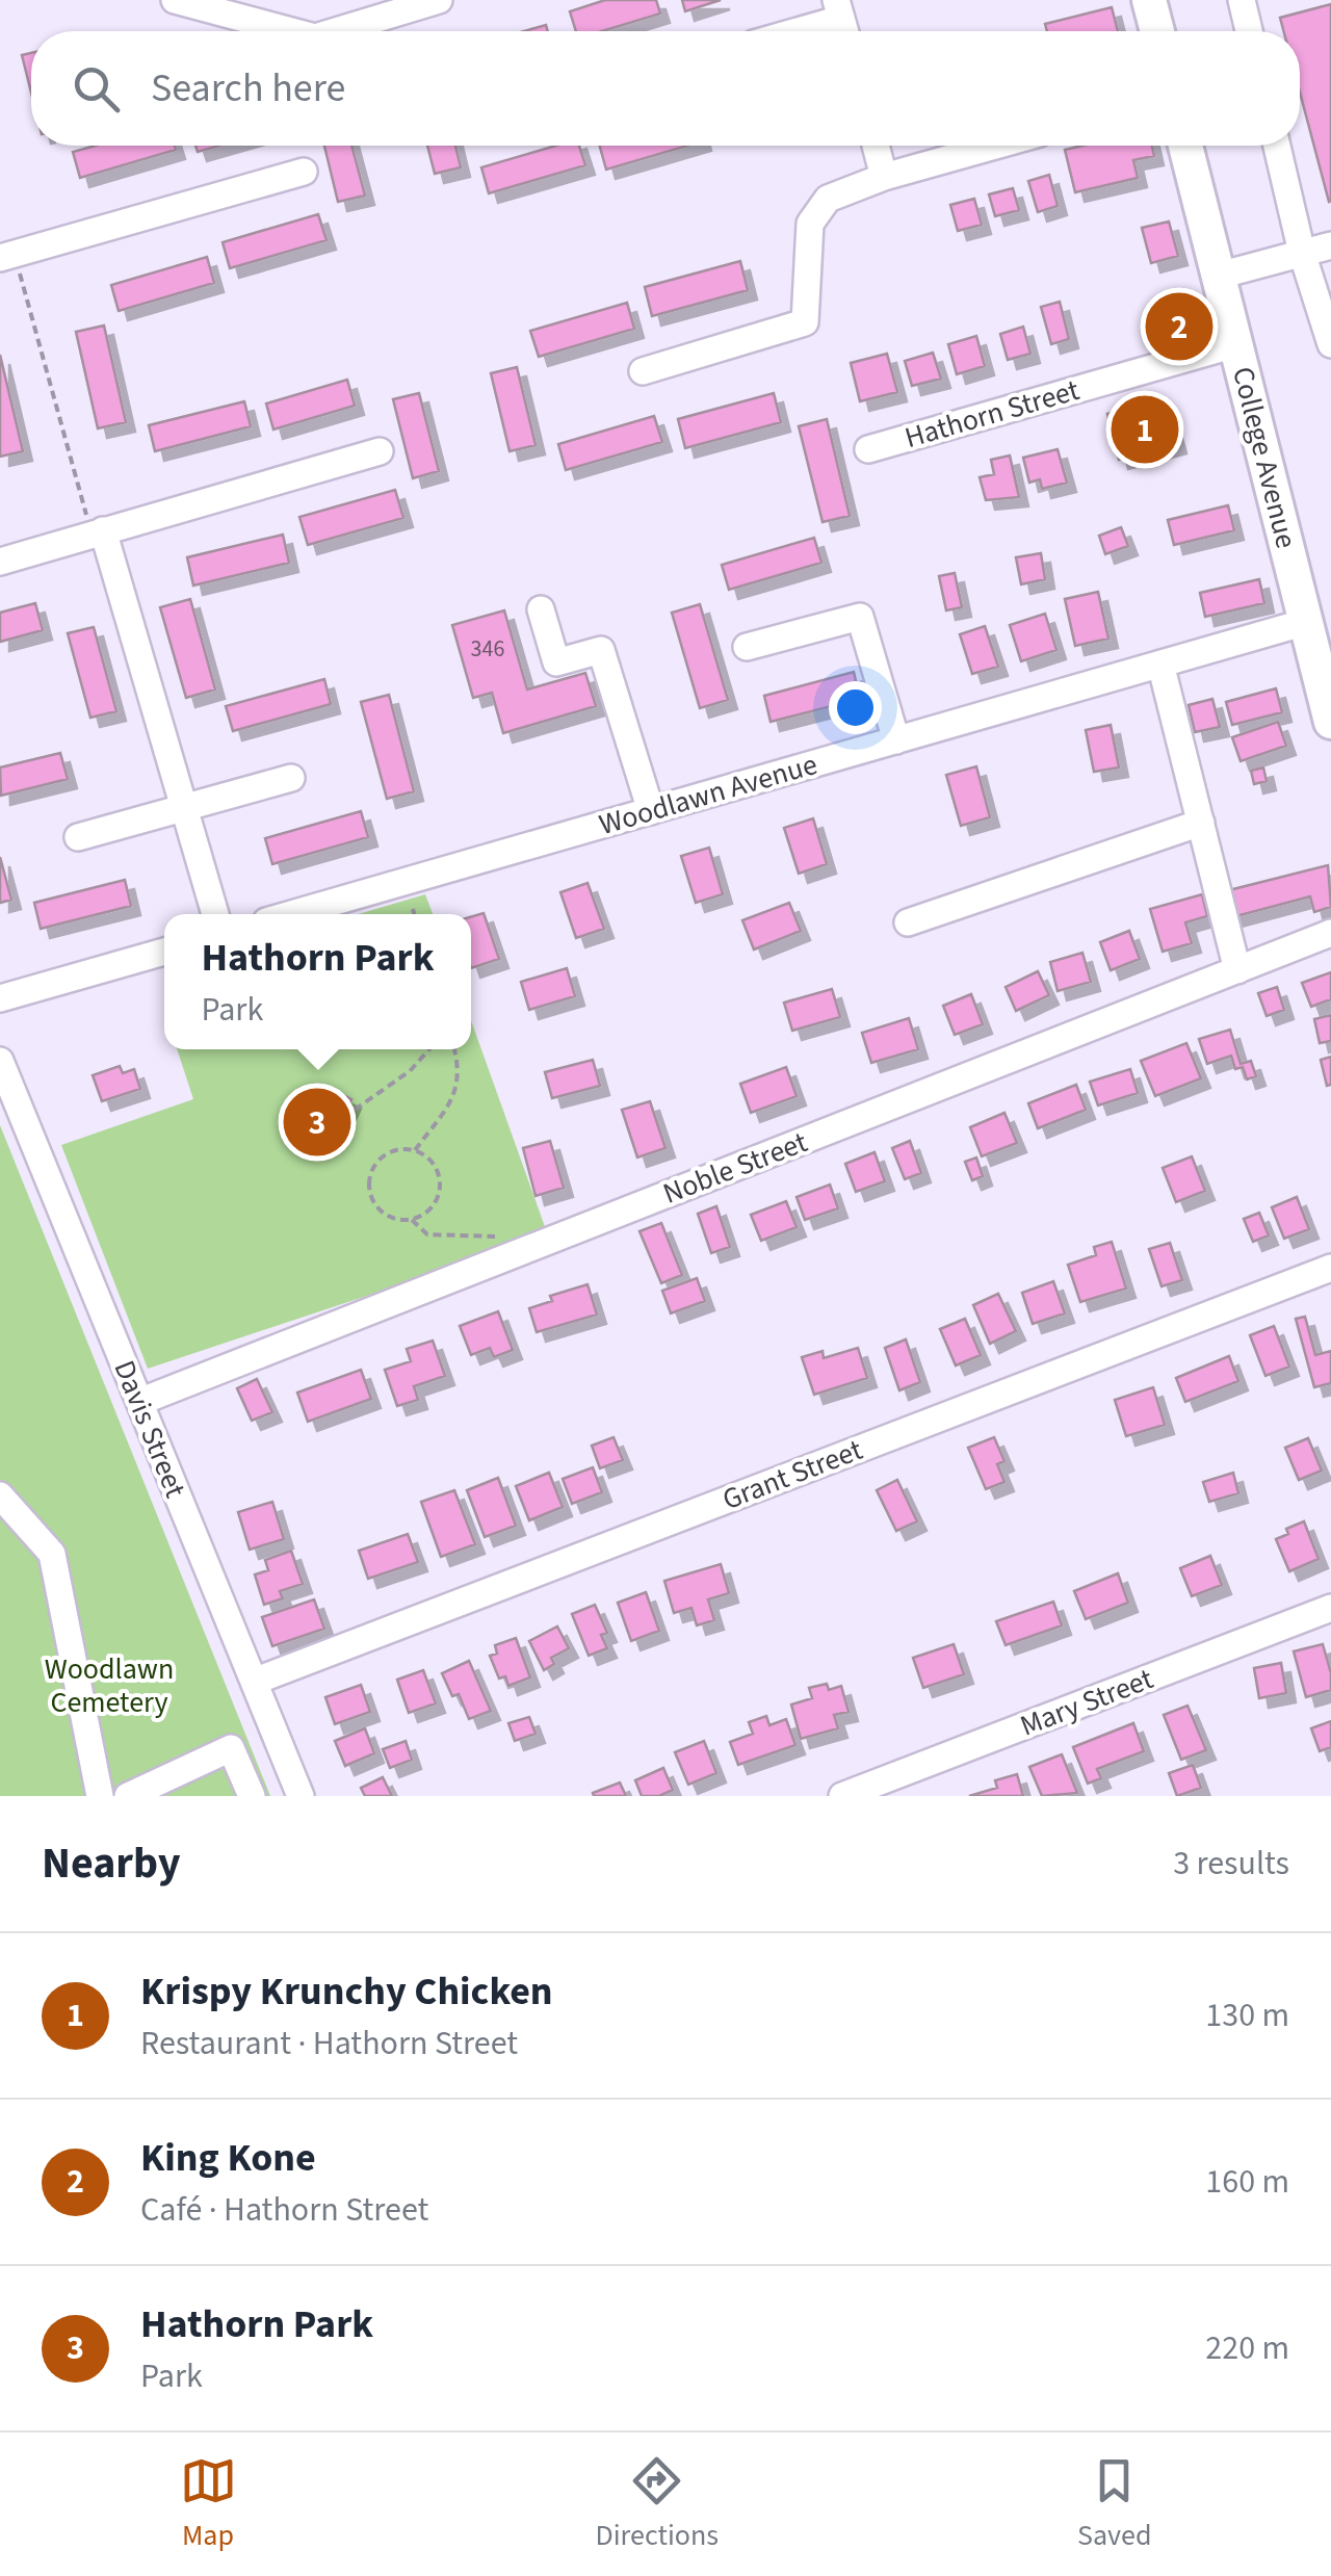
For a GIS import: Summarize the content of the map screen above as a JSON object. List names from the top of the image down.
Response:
{
  "streets": {
    "main road": ["College Avenue"],
    "street": [
      "Hathorn Street",
      "Woodlawn Avenue",
      "Noble Street",
      "Davis Street",
      "Grant Street",
      "Mary Street"
    ]
  },
  "crossings": [
    ["Hathorn Street", "College Avenue"],
    ["College Avenue", "Woodlawn Avenue"],
    ["Noble Street", "Davis Street"],
    ["Davis Street", "Grant Street"]
  ],
  "parks": ["Woodlawn Cemetery"],
  "house_numbers": ["346"],
  "page": {
    "search": "Search here",
    "pins": ["2", "1", "3"],
    "popup": ["Hathorn Park", "Park"],
    "heading": ["Nearby", "3 results"],
    "list": [
      {
        "mark": "1",
        "name": "Krispy Krunchy Chicken",
        "note": "Restaurant · Hathorn Street",
        "value": "130 m"
      },
      {
        "mark": "2",
        "name": "King Kone",
        "note": "Café · Hathorn Street",
        "value": "160 m"
      },
      {
        "mark": "3",
        "name": "Hathorn Park",
        "note": "Park",
        "value": "220 m"
      }
    ],
    "nav": ["Map", "Directions", "Saved"]
  }
}
